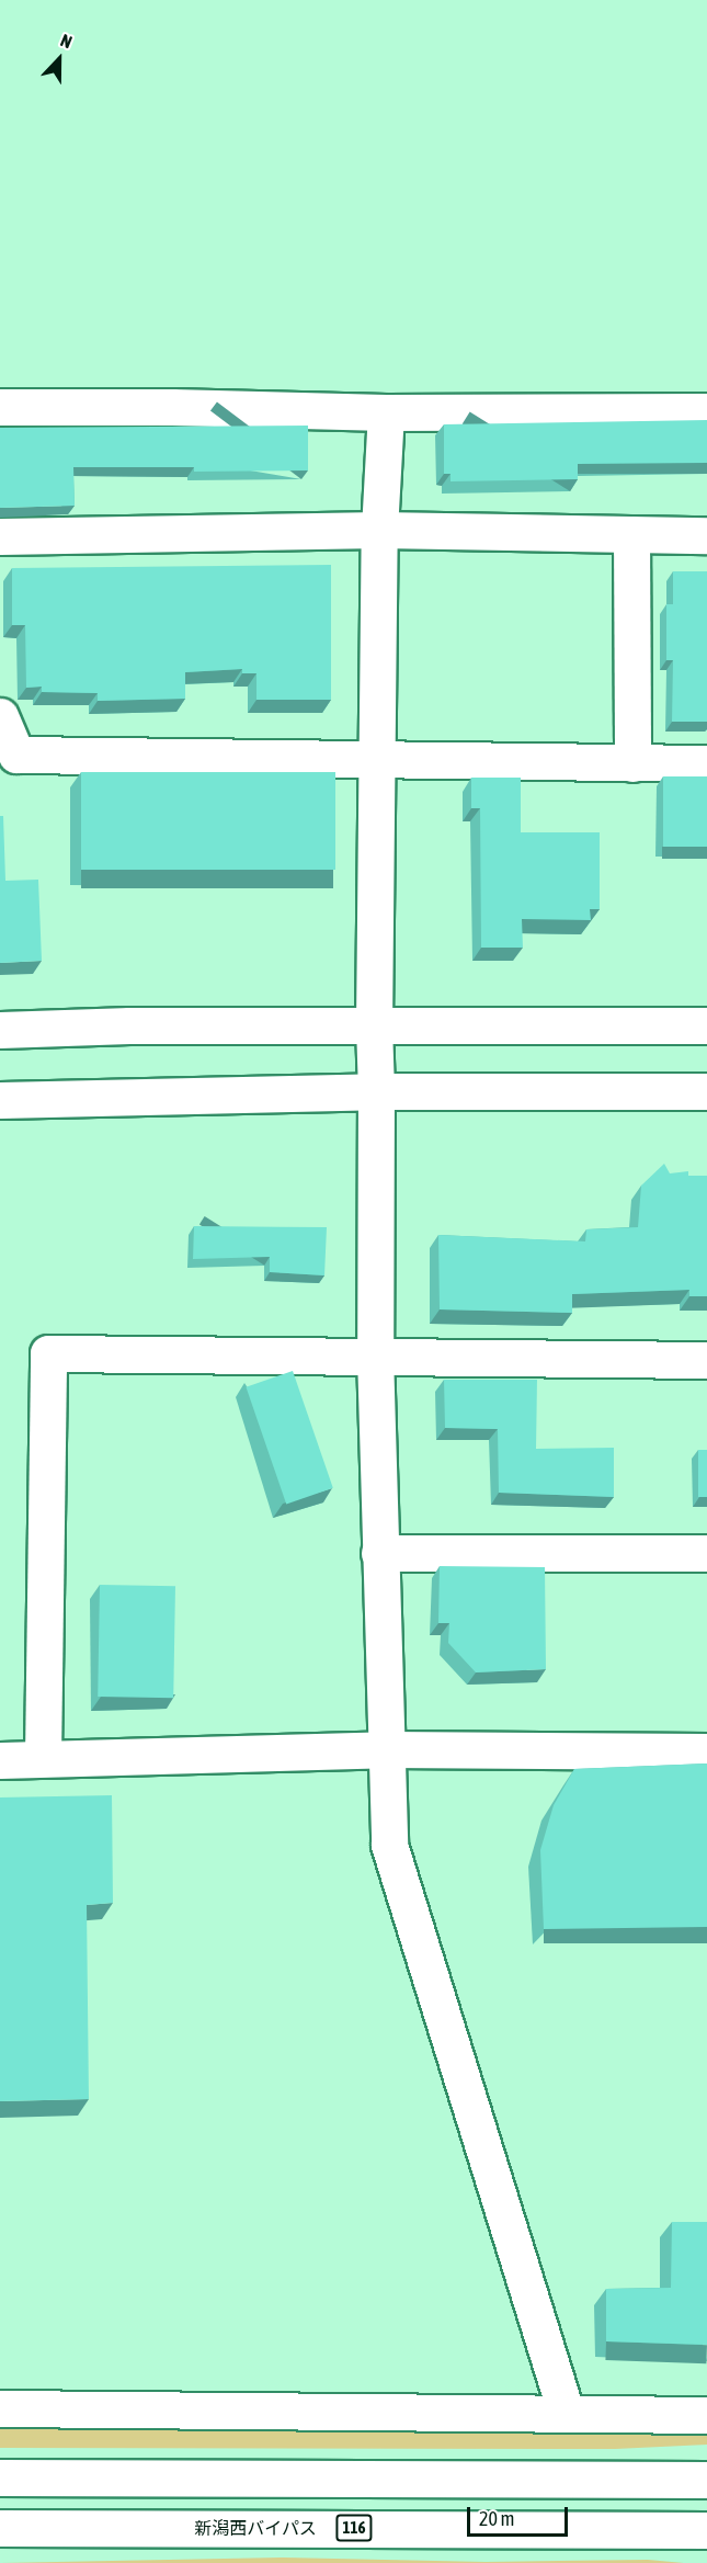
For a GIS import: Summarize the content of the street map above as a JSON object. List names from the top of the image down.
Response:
{
  "streets": {
    "main road": ["新潟西バイパス", "116"]
  },
  "scale_bar": "20 m",
  "north": "top"
}
